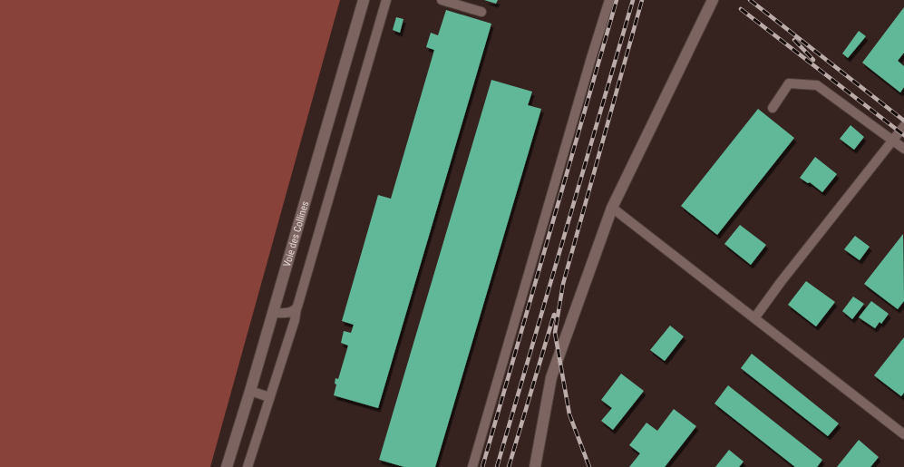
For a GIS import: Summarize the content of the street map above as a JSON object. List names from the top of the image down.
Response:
{
  "streets": {
    "street": ["Voie des Collines"]
  }
}
